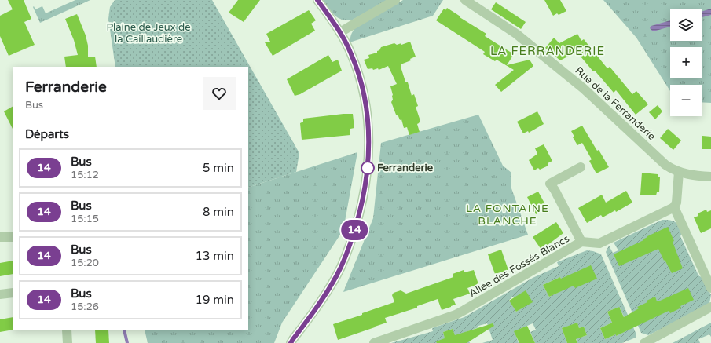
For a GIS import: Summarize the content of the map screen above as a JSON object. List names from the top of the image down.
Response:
{
  "streets": {
    "street": ["Rue de la Ferranderie", "Allée des Fossés Blancs"]
  },
  "districts": ["LA FERRANDERIE", "LA FONTAINE BLANCHE"],
  "parks": ["Plaine de Jeux de la Caillaudière"],
  "places": ["Ferranderie"],
  "lines": ["bus line 14"],
  "page": {
    "on_map": "14",
    "map_buttons": ["+", "−"],
    "heading": [
      ["Ferranderie", "Bus"],
      "Départs"
    ],
    "list": [
      {
        "mark": "14",
        "name": "Bus",
        "note": "15:12",
        "value": "5 min"
      },
      {
        "mark": "14",
        "name": "Bus",
        "note": "15:15",
        "value": "8 min"
      },
      {
        "mark": "14",
        "name": "Bus",
        "note": "15:20",
        "value": "13 min"
      },
      {
        "mark": "14",
        "name": "Bus",
        "note": "15:26",
        "value": "19 min"
      }
    ]
  }
}
